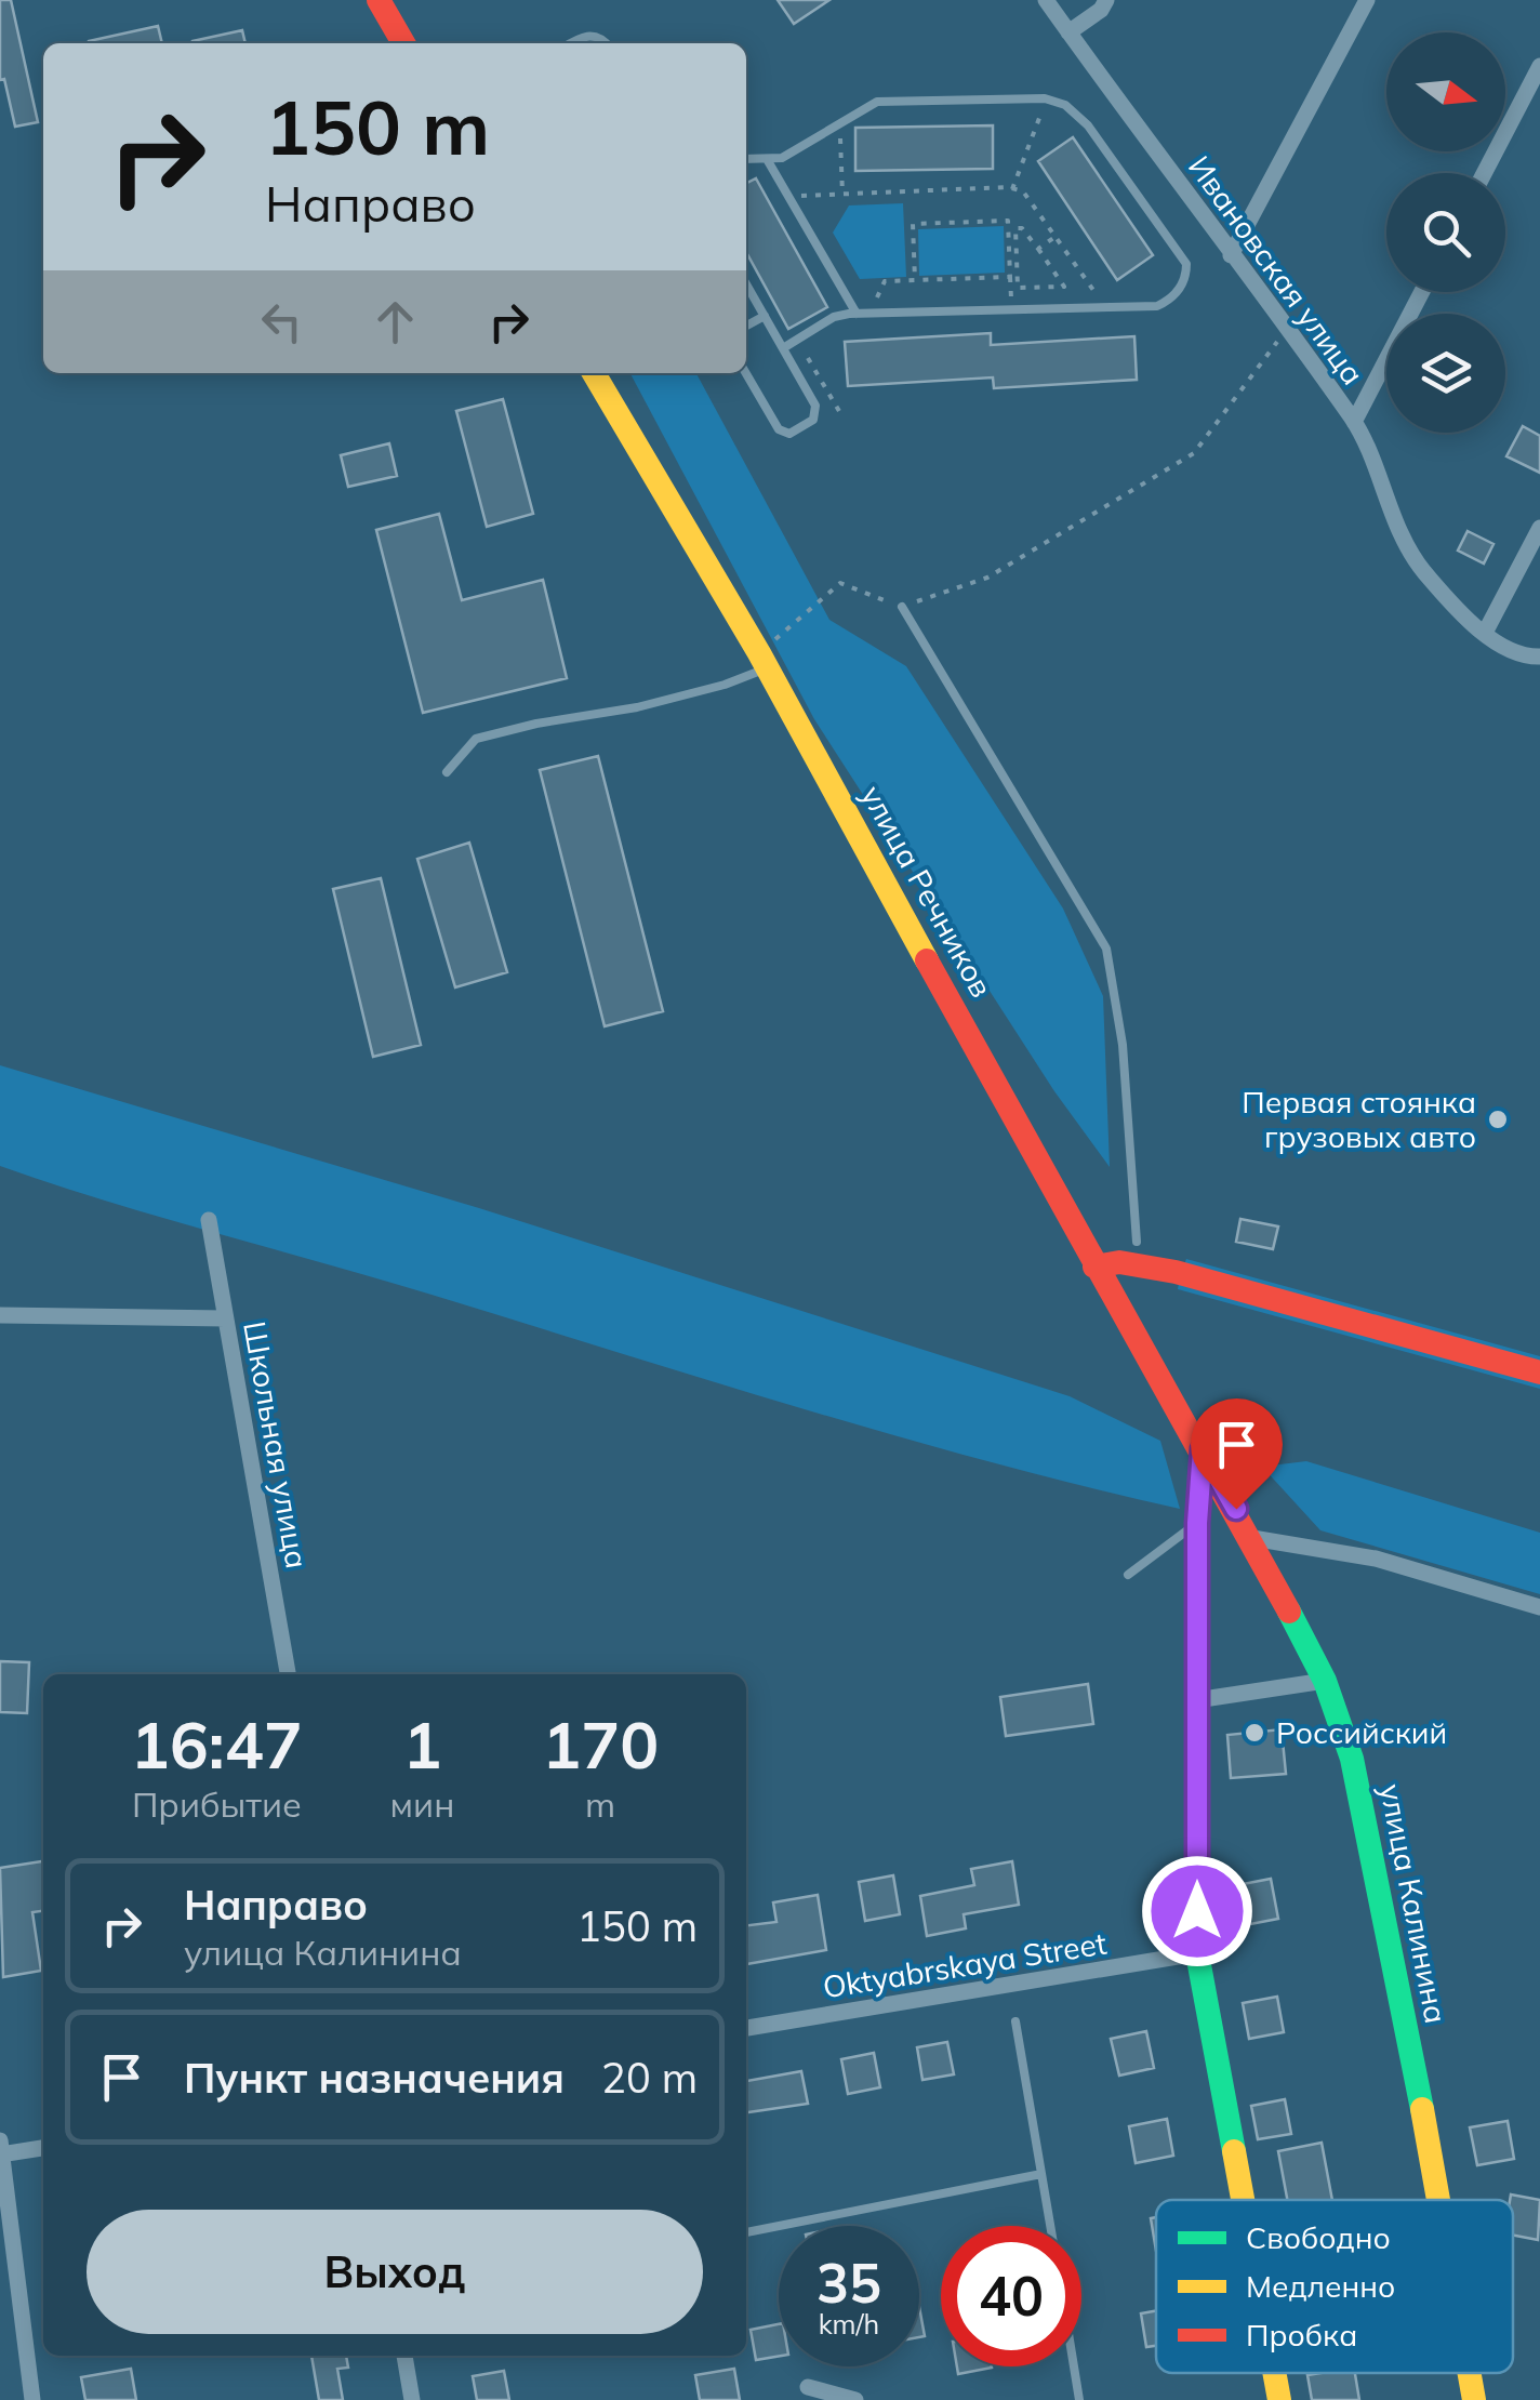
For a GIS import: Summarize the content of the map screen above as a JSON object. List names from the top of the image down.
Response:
{
  "streets": {
    "street": [
      "Ивановская улица",
      "улица Речников",
      "Школьная улица",
      "улица Калинина",
      "Oktyabrskaya Street"
    ]
  },
  "crossings": [
    ["улица Речников", "улица Калинина"]
  ],
  "places": ["Первая стоянка грузовых авто", "Российский"],
  "legend": ["Свободно", "Медленно", "Пробка"],
  "north": "right",
  "page": {
    "turn": ["150 m", "Направо"],
    "eta": [
      "16:47",
      "Прибытие",
      "1",
      "мин",
      "170",
      "m"
    ],
    "list": [
      {
        "name": "Направо",
        "note": "улица Калинина",
        "value": "150 m"
      },
      {
        "name": "Пункт назначения",
        "value": "20 m"
      }
    ],
    "buttons": "Выход",
    "speed": "35 km/h",
    "limit": "40"
  }
}
